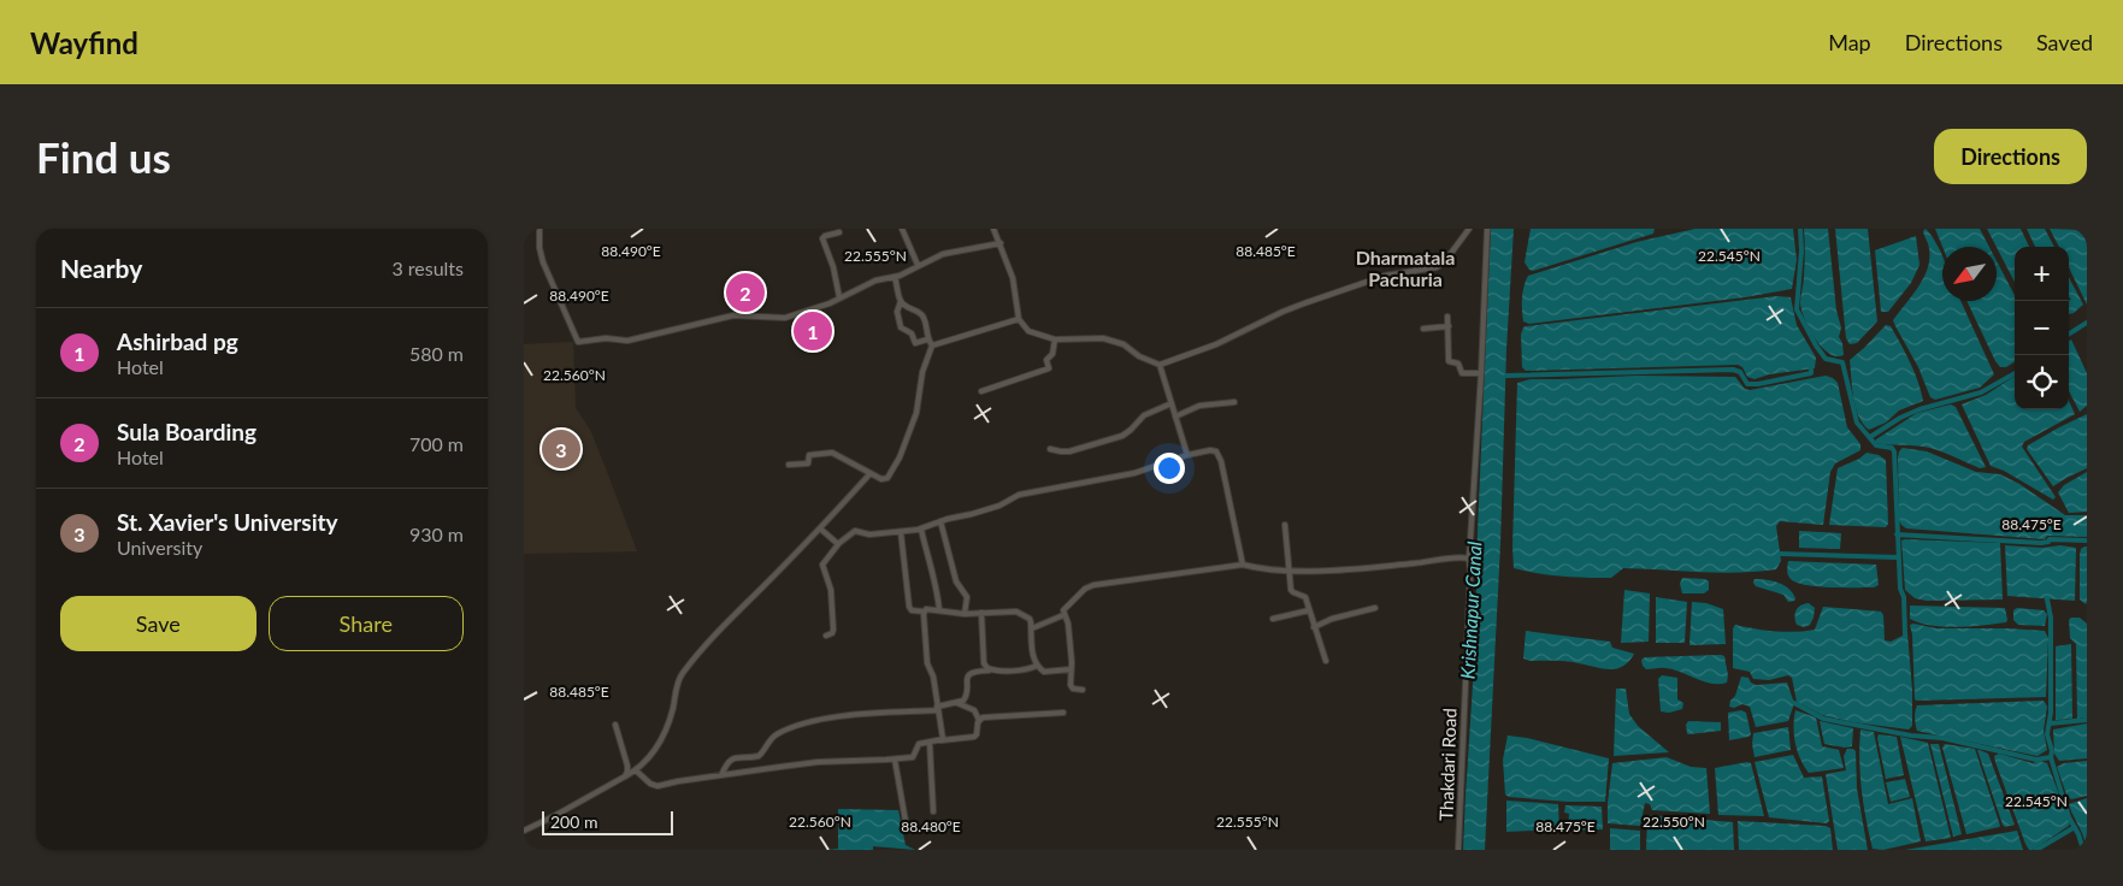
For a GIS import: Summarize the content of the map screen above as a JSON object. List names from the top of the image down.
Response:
{
  "streets": {
    "street": ["Thakdari Road"]
  },
  "districts": ["Dharmatala Pachuria"],
  "water": ["Krishnapur Canal"],
  "scale_bar": "200 m",
  "north": "bottom left",
  "page": {
    "header": "Wayfind",
    "nav": ["Map", "Directions", "Saved"],
    "buttons": [
      "Directions",
      ["Save", "Share"]
    ],
    "title": "Find us",
    "heading": ["Nearby", "3 results"],
    "map_buttons": ["+", "−"],
    "pins": ["2", "1", "3"],
    "list": [
      {
        "mark": "1",
        "name": "Ashirbad pg",
        "note": "Hotel",
        "value": "580 m"
      },
      {
        "mark": "2",
        "name": "Sula Boarding",
        "note": "Hotel",
        "value": "700 m"
      },
      {
        "mark": "3",
        "name": "St. Xavier's University",
        "note": "University",
        "value": "930 m"
      }
    ],
    "scale": "200 m"
  },
  "coordinates": [
    "88.490°E",
    "88.485°E",
    "22.555°N",
    "22.545°N",
    "22.560°N",
    "88.475°E",
    "22.550°N",
    "88.480°E"
  ]
}
